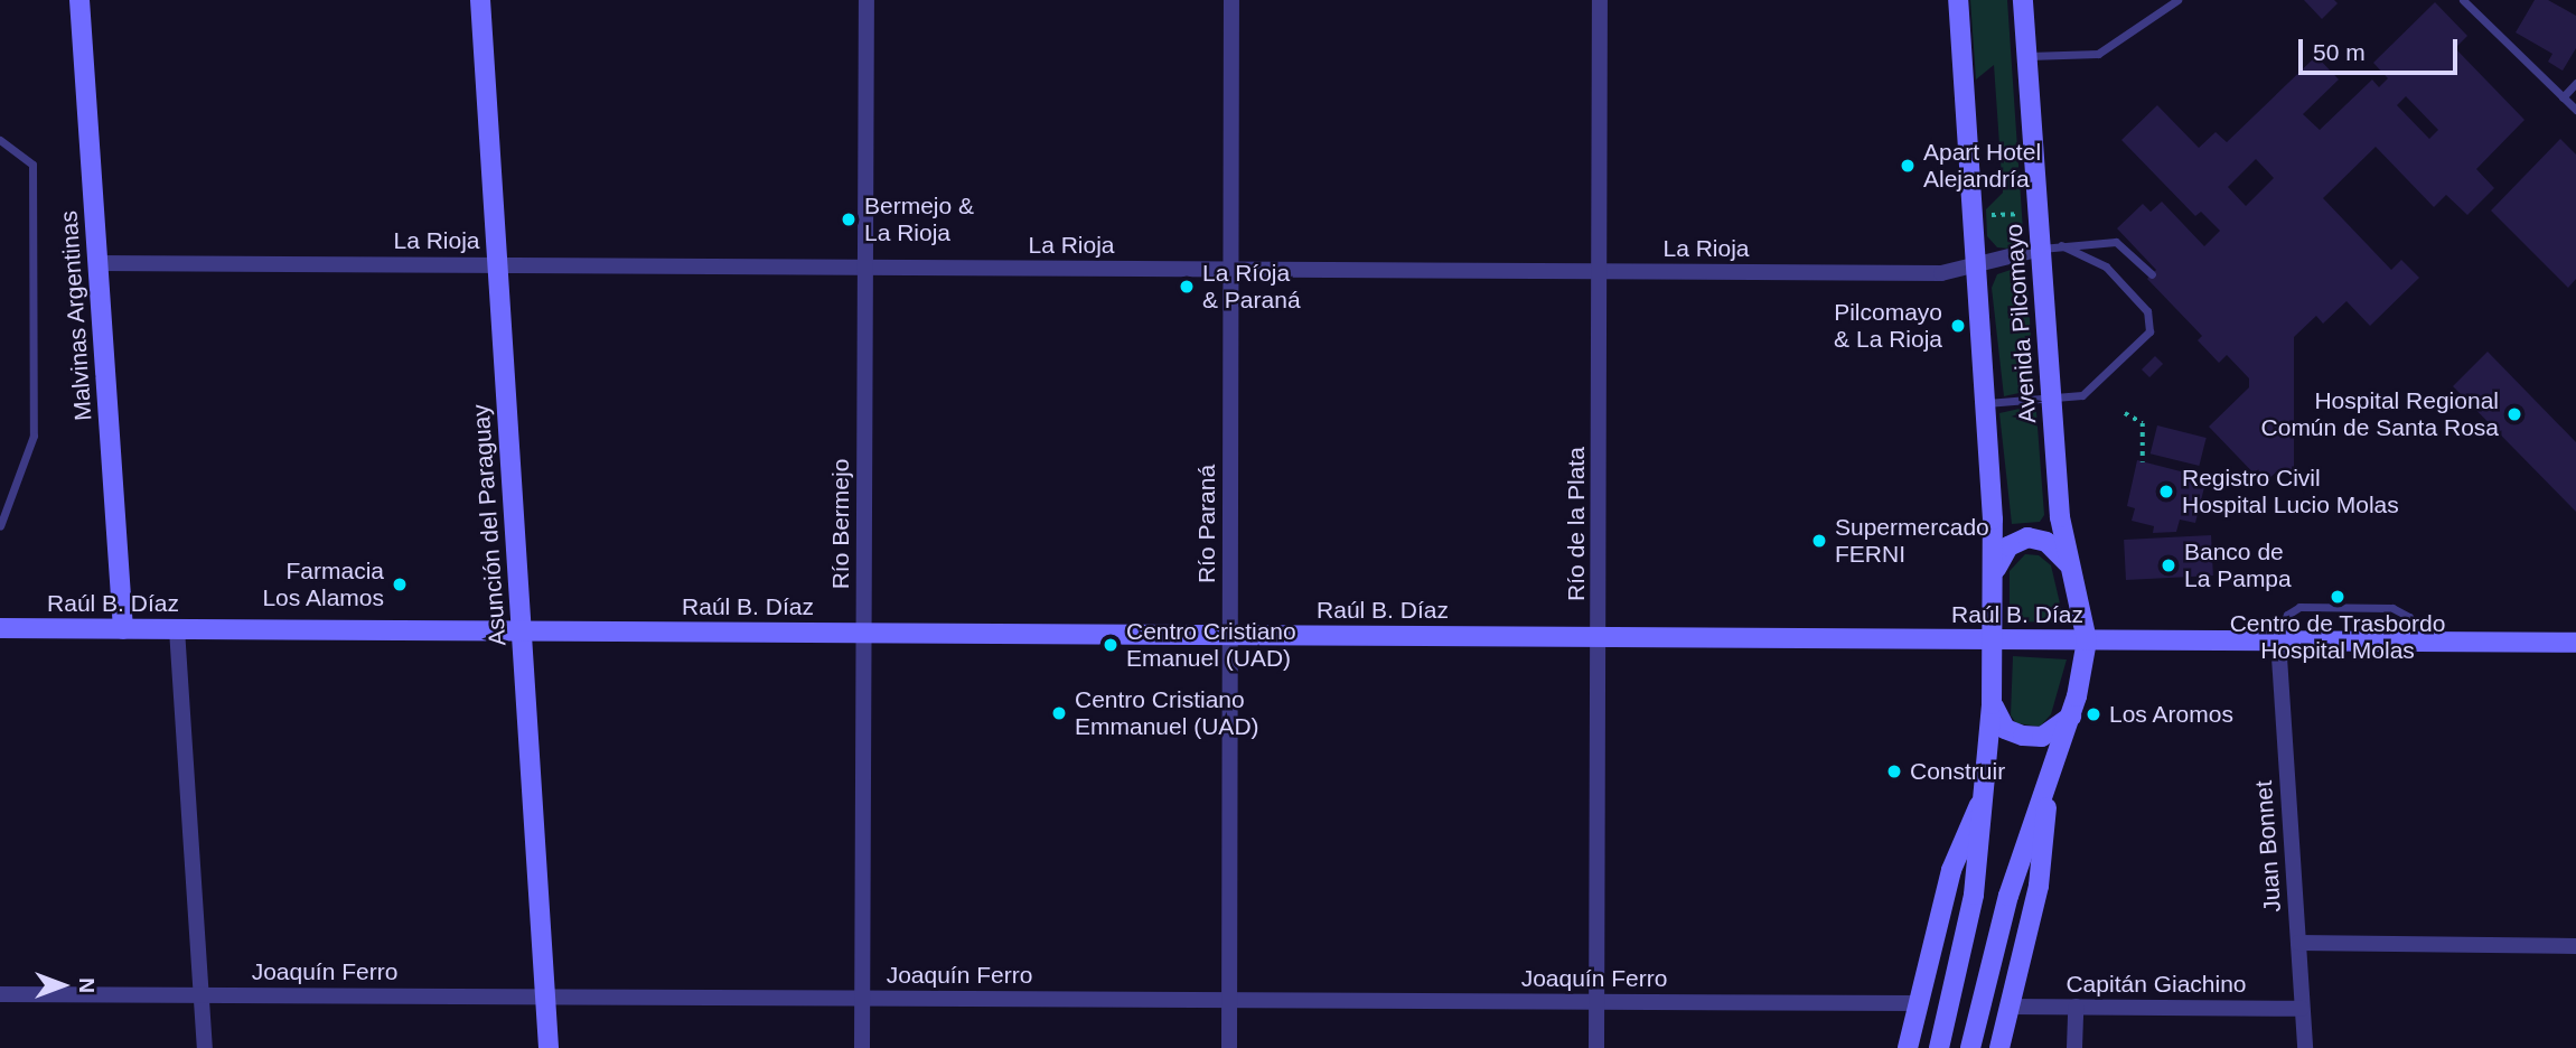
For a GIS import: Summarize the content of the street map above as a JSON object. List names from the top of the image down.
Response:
{
  "streets": {
    "main road": [
      "Malvinas Argentinas",
      "Avenida Pilcomayo",
      "Asunción del Paraguay",
      "Raúl B. Díaz"
    ],
    "street": [
      "La Rioja",
      "Río Bermejo",
      "Río Paraná",
      "Río de la Plata",
      "Juan Bonnet",
      "Joaquín Ferro",
      "Capitán Giachino"
    ]
  },
  "crossings": [
    ["La Rioja", "Malvinas Argentinas"],
    ["La Rioja", "Avenida Pilcomayo"],
    ["La Rioja", "Río Bermejo"],
    ["La Rioja", "Río Paraná"],
    ["La Rioja", "Río de la Plata"],
    ["La Rioja", "Asunción del Paraguay"],
    ["Malvinas Argentinas", "Raúl B. Díaz"],
    ["Avenida Pilcomayo", "Raúl B. Díaz"],
    ["Río Bermejo", "Raúl B. Díaz"],
    ["Río Bermejo", "Joaquín Ferro"],
    ["Río Paraná", "Raúl B. Díaz"],
    ["Río Paraná", "Joaquín Ferro"],
    ["Río de la Plata", "Raúl B. Díaz"],
    ["Río de la Plata", "Joaquín Ferro"],
    ["Asunción del Paraguay", "Raúl B. Díaz"],
    ["Asunción del Paraguay", "Joaquín Ferro"],
    ["Raúl B. Díaz", "Juan Bonnet"],
    ["Juan Bonnet", "Capitán Giachino"]
  ],
  "places": [
    "Apart Hotel Alejandría",
    "Bermejo & La Rioja",
    "La Ríoja & Paraná",
    "Pilcomayo & La Rioja",
    "Hospital Regional Común de Santa Rosa",
    "Registro Civil Hospital Lucio Molas",
    "Supermercado FERNI",
    "Banco de La Pampa",
    "Farmacia Los Alamos",
    "Centro de Trasbordo Hospital Molas",
    "Centro Cristiano Emanuel (UAD)",
    "Centro Cristiano Emmanuel (UAD)",
    "Los Aromos",
    "Construir"
  ],
  "scale_bar": "50 m",
  "north": "right"
}
